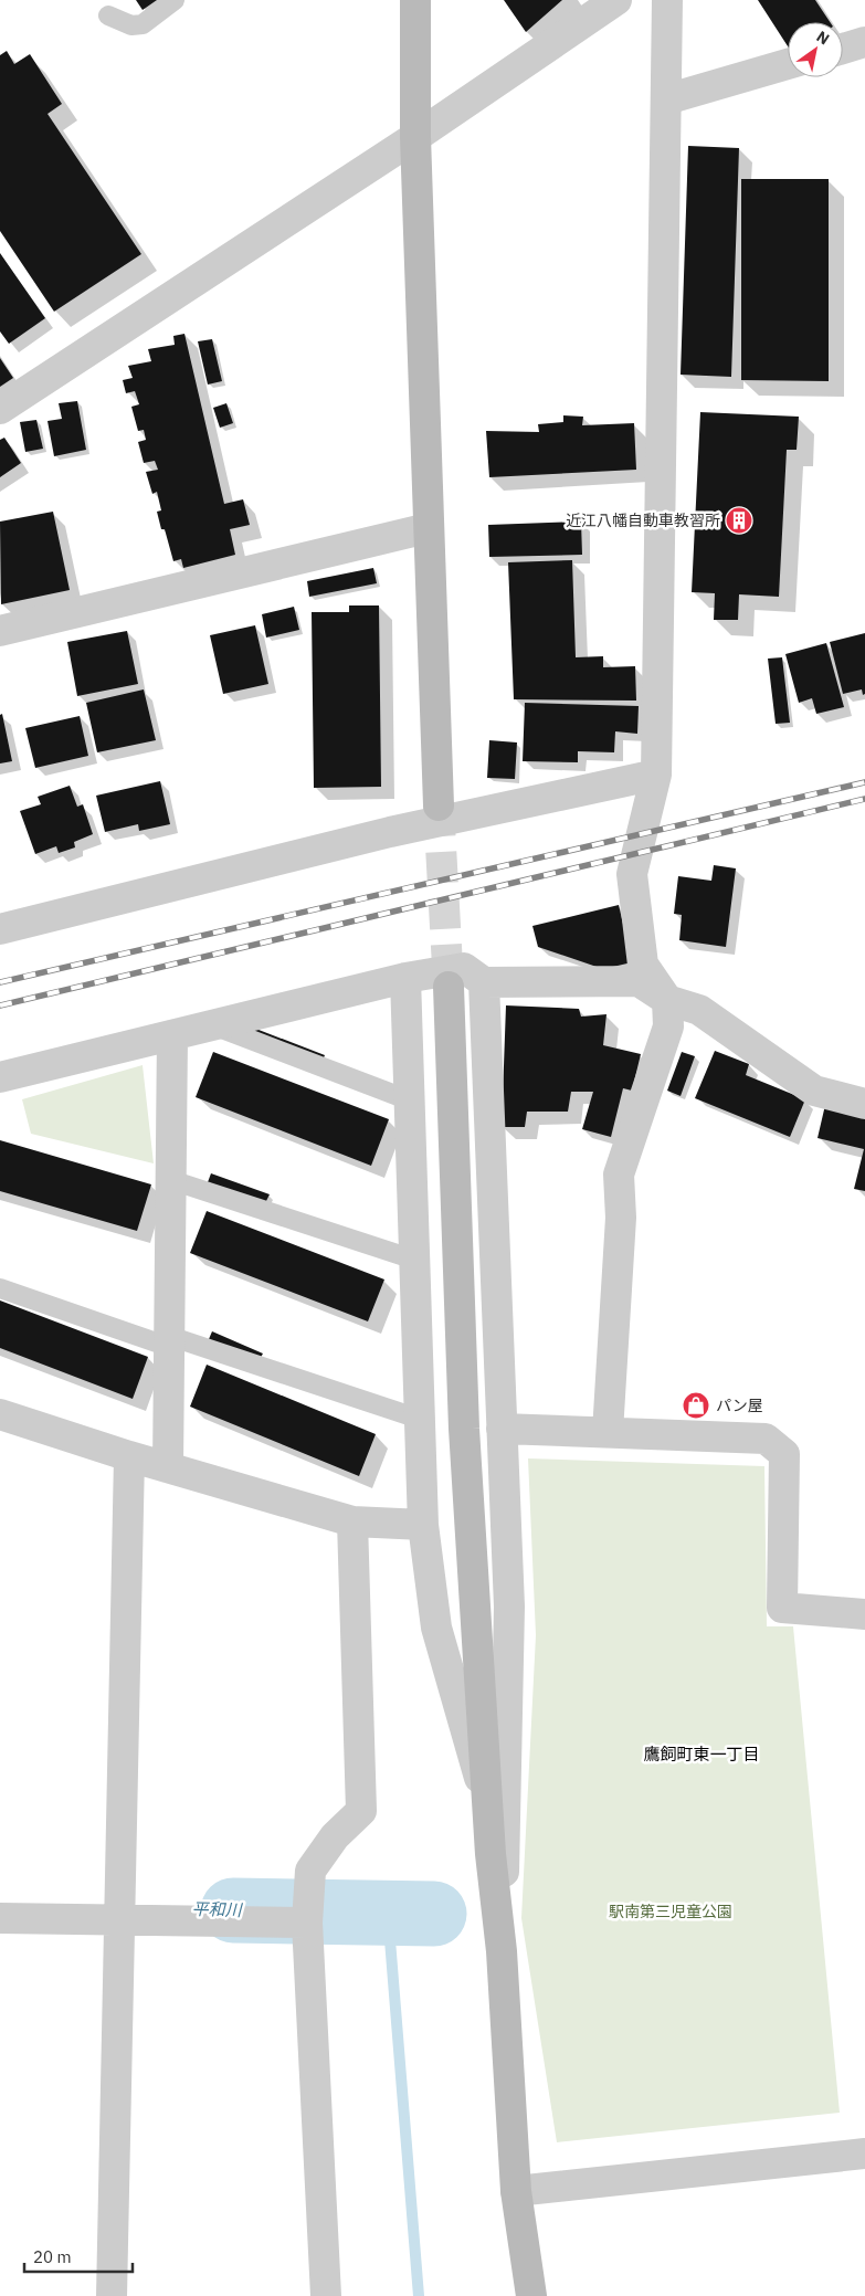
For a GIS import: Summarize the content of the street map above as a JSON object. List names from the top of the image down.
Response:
{
  "districts": ["鷹飼町東一丁目"],
  "water": ["平和川"],
  "parks": ["駅南第三児童公園"],
  "places": {
    "building": ["近江八幡自動車教習所"],
    "shop": ["パン屋"]
  },
  "scale_bar": "20 m",
  "north": "top right"
}
